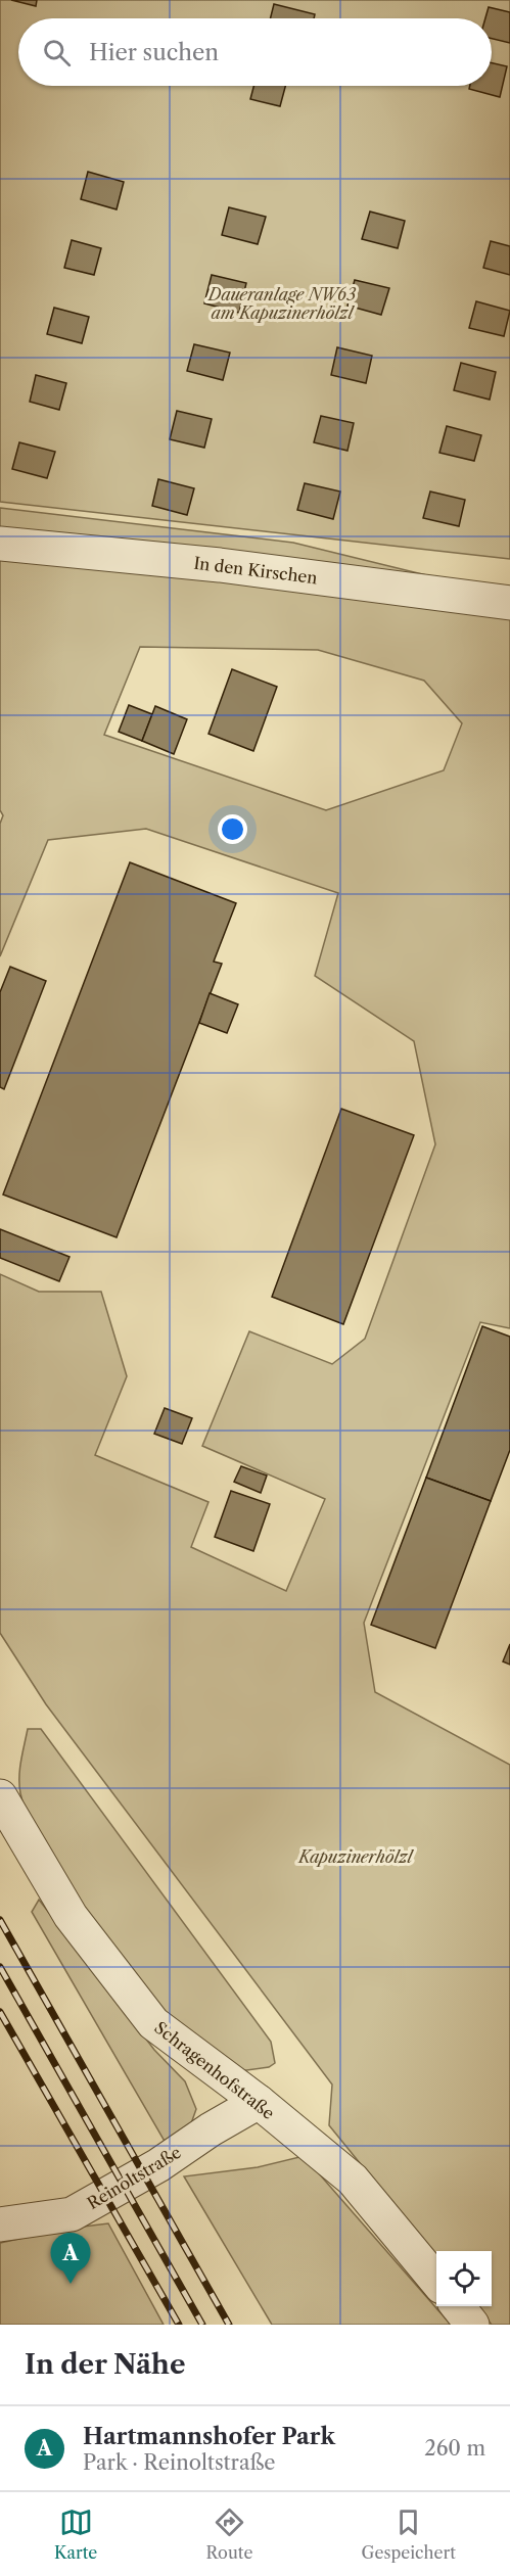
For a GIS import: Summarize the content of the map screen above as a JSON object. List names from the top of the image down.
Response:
{
  "streets": {
    "street": ["In den Kirschen", "Schragenhofstraße", "Reinoltstraße"]
  },
  "crossings": [
    ["Schragenhofstraße", "Reinoltstraße"]
  ],
  "parks": ["Daueranlage NW63 am Kapuzinerhölzl", "Kapuzinerhölzl"],
  "page": {
    "search": "Hier suchen",
    "pins": "A",
    "heading": "In der Nähe",
    "list": [
      {
        "mark": "A",
        "name": "Hartmannshofer Park",
        "note": "Park · Reinoltstraße",
        "value": "260 m"
      }
    ],
    "nav": ["Karte", "Route", "Gespeichert"]
  }
}
